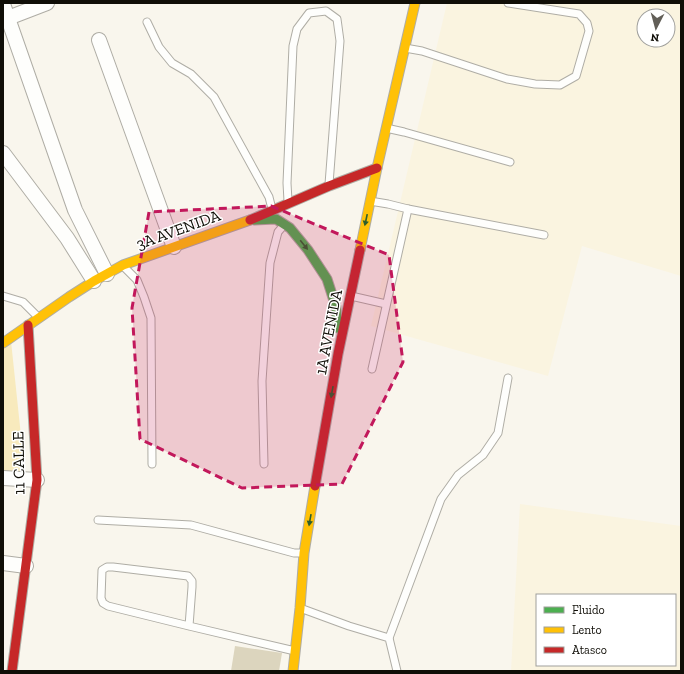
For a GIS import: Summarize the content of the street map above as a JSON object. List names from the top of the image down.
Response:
{
  "streets": {
    "street": ["3A AVENIDA", "1A AVENIDA", "11 CALLE"]
  },
  "crossings": [
    ["3A AVENIDA", "1A AVENIDA"],
    ["3A AVENIDA", "11 CALLE"]
  ],
  "one_way": ["1A AVENIDA"],
  "legend": ["Fluido", "Lento", "Atasco"],
  "north": "bottom"
}
